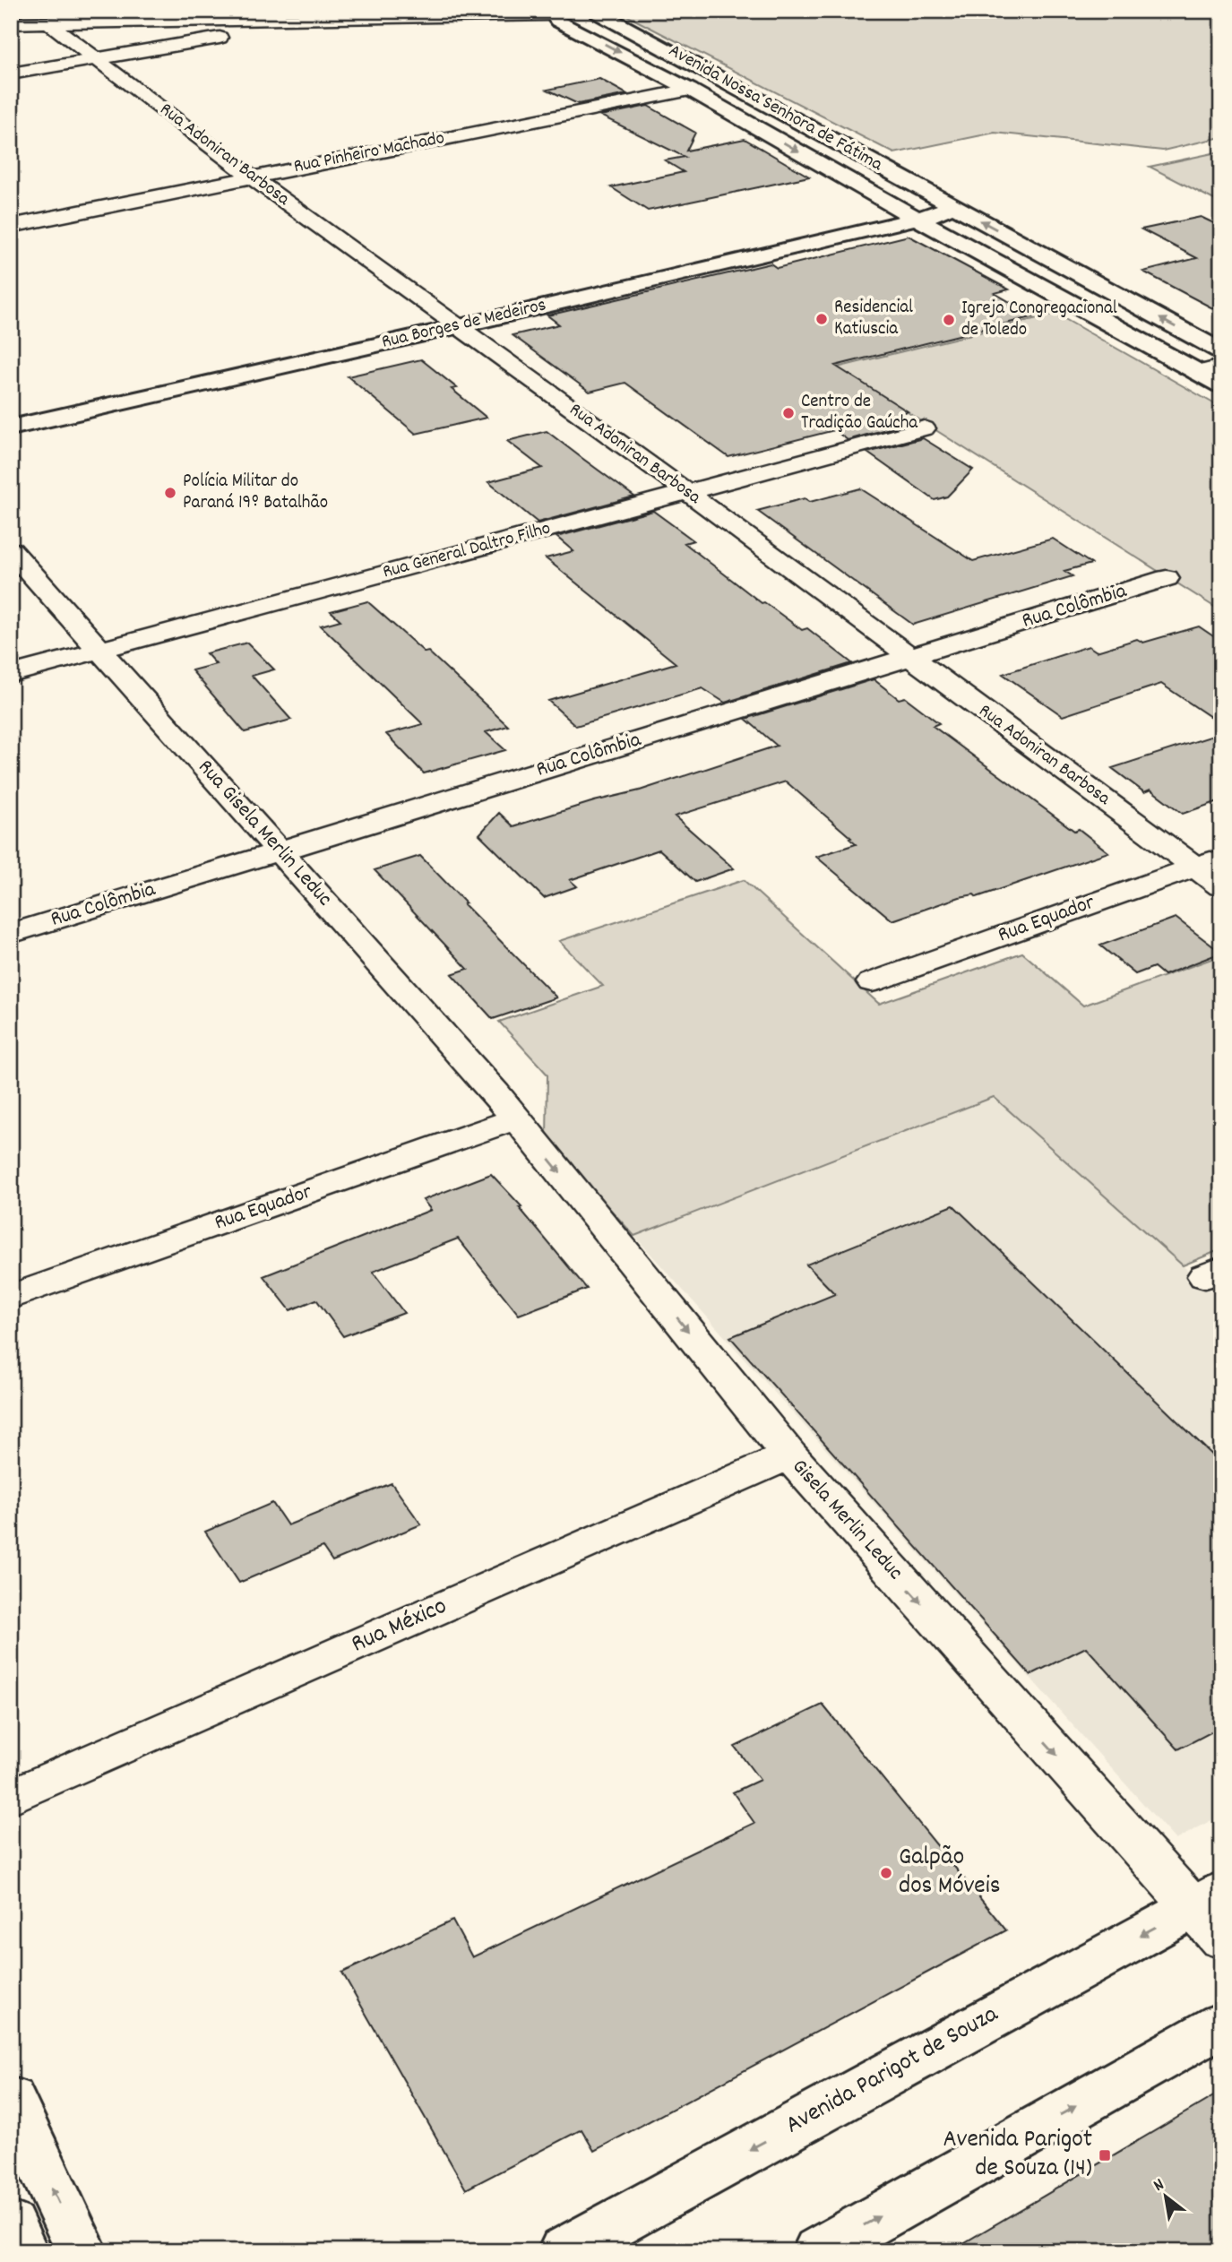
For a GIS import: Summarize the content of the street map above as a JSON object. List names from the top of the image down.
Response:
{
  "streets": {
    "street": [
      "Avenida Nossa Senhora de Fátima",
      "Rua Pinheiro Machado",
      "Rua Adoniran Barbosa",
      "Rua Borges de Medeiros",
      "Rua General Daltro Filho",
      "Rua Colômbia",
      "Rua Gisela Merlin Leduc",
      "Rua Equador",
      "Gisela Merlin Leduc",
      "Rua México",
      "Avenida Parigot de Souza"
    ]
  },
  "crossings": [
    ["Avenida Nossa Senhora de Fátima", "Rua Pinheiro Machado"],
    ["Avenida Nossa Senhora de Fátima", "Rua Borges de Medeiros"],
    ["Rua Pinheiro Machado", "Rua Adoniran Barbosa"],
    ["Rua Adoniran Barbosa", "Rua Borges de Medeiros"],
    ["Rua Adoniran Barbosa", "Rua General Daltro Filho"],
    ["Rua Adoniran Barbosa", "Rua Colômbia"],
    ["Rua Adoniran Barbosa", "Rua Equador"],
    ["Rua General Daltro Filho", "Rua Gisela Merlin Leduc"],
    ["Rua Colômbia", "Rua Gisela Merlin Leduc"],
    ["Rua Gisela Merlin Leduc", "Rua Equador"],
    ["Rua Gisela Merlin Leduc", "Gisela Merlin Leduc"],
    ["Rua Equador", "Gisela Merlin Leduc"],
    ["Gisela Merlin Leduc", "Rua México"],
    ["Gisela Merlin Leduc", "Avenida Parigot de Souza"]
  ],
  "one_way": ["Gisela Merlin Leduc"],
  "places": {
    "other": [
      "Residencial Katiuscia",
      "Igreja Congregacional de Toledo",
      "Centro de Tradição Gaúcha",
      "Polícia Militar do Paraná 19º Batalhão",
      "Galpão dos Móveis"
    ],
    "transit": ["Avenida Parigot de Souza (14)"]
  },
  "north": "top left"
}
